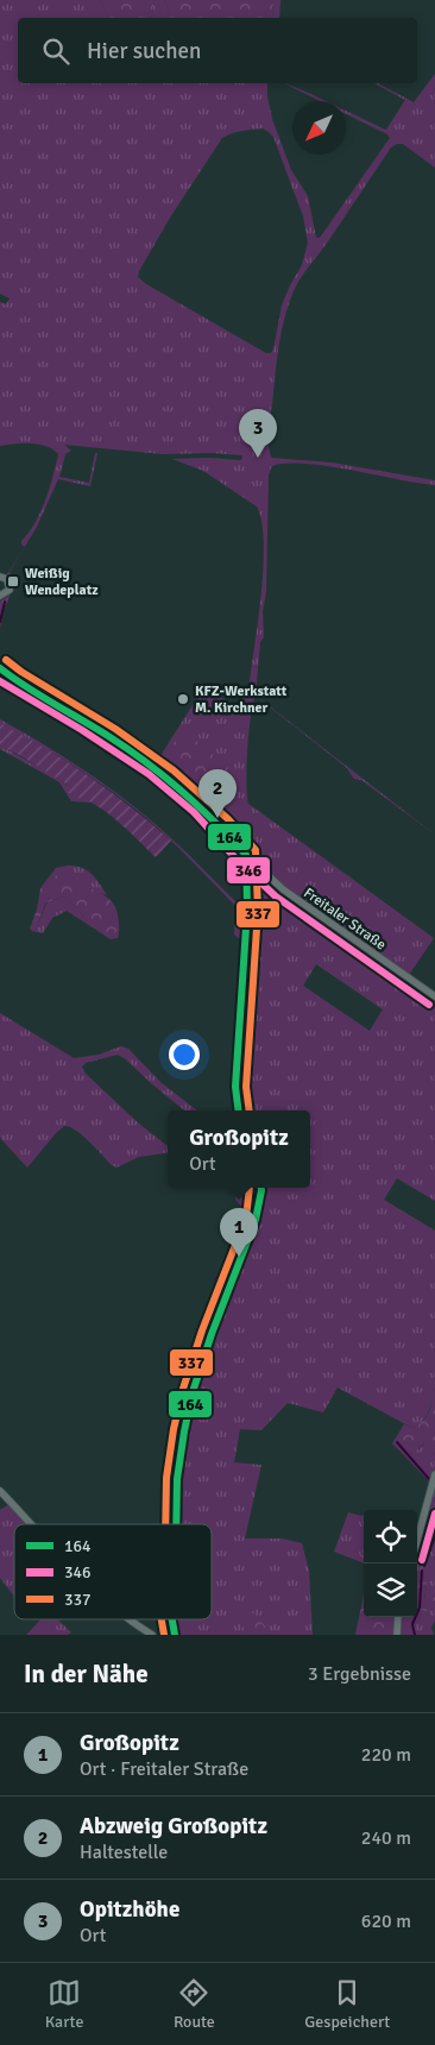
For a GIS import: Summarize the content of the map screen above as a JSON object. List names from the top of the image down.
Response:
{
  "streets": {
    "street": ["Freitaler Straße"]
  },
  "places": {
    "transit": ["Weißig Wendeplatz"],
    "other": ["KFZ-Werkstatt M. Kirchner"]
  },
  "lines": ["transit line 337", "transit line 164", "transit line 346"],
  "legend": ["164", "346", "337"],
  "north": "bottom left",
  "page": {
    "search": "Hier suchen",
    "pins": ["3", "2", "1"],
    "popup": ["Großopitz", "Ort"],
    "heading": ["In der Nähe", "3 Ergebnisse"],
    "list": [
      {
        "mark": "1",
        "name": "Großopitz",
        "note": "Ort · Freitaler Straße",
        "value": "220 m"
      },
      {
        "mark": "2",
        "name": "Abzweig Großopitz",
        "note": "Haltestelle",
        "value": "240 m"
      },
      {
        "mark": "3",
        "name": "Opitzhöhe",
        "note": "Ort",
        "value": "620 m"
      }
    ],
    "nav": ["Karte", "Route", "Gespeichert"]
  }
}
